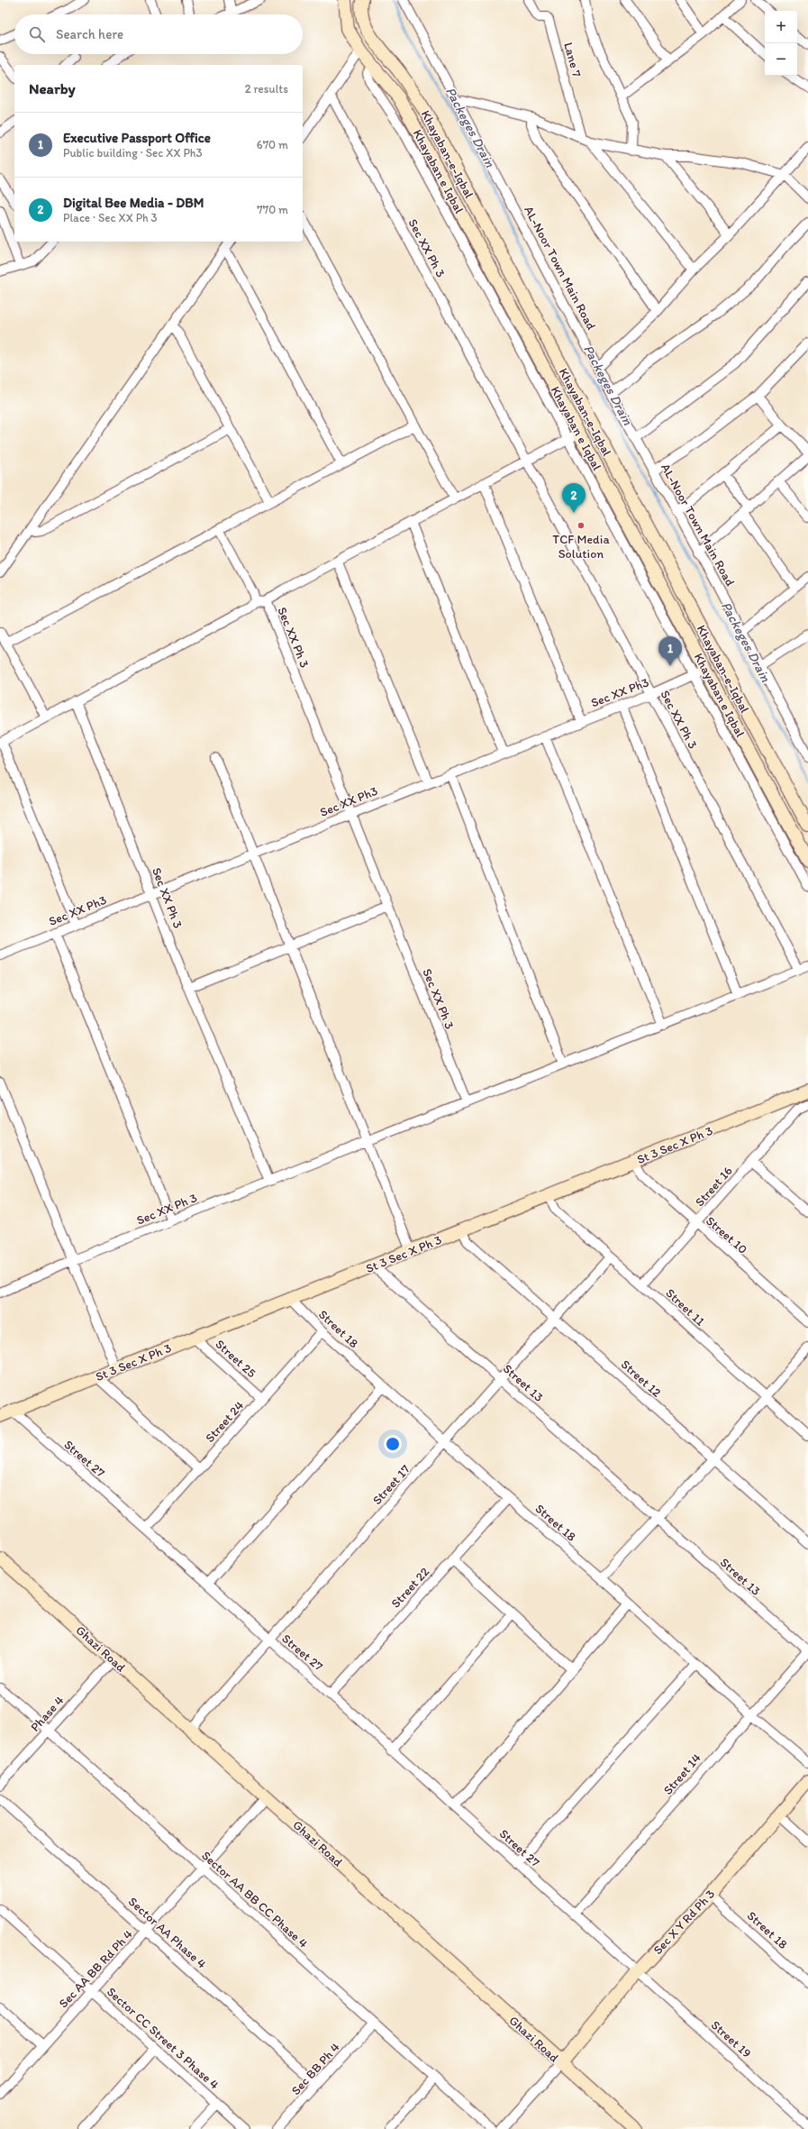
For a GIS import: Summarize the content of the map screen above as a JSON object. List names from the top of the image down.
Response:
{
  "streets": {
    "main road": [
      "Khayaban-e-Iqbal",
      "Khayaban e Iqbal",
      "St 3 Sec X Ph 3",
      "Ghazi Road",
      "Sec X Y Rd Ph 3"
    ],
    "street": [
      "Lane 7",
      "Sec XX Ph 3",
      "AL-Noor Town Main Road",
      "Sec XX Ph3",
      "Street 16",
      "Street 10",
      "Street 11",
      "Street 18",
      "Street 25",
      "Street 12",
      "Street 13",
      "Street 24",
      "Street 27",
      "Street 17",
      "Street 22",
      "Phase 4",
      "Street 14",
      "Sector AA BB CC Phase 4",
      "Sector AA Phase 4",
      "Sec AA BB Rd Ph 4",
      "Sector CC Street 3 Phase 4",
      "Street 19",
      "Sec BB Ph 4"
    ]
  },
  "crossings": [
    ["Khayaban e Iqbal", "Sec XX Ph3"],
    ["Sec XX Ph 3", "Sec XX Ph3"],
    ["St 3 Sec X Ph 3", "Street 16"],
    ["St 3 Sec X Ph 3", "Street 10"],
    ["St 3 Sec X Ph 3", "Street 11"],
    ["St 3 Sec X Ph 3", "Street 18"],
    ["St 3 Sec X Ph 3", "Street 25"],
    ["St 3 Sec X Ph 3", "Street 12"],
    ["St 3 Sec X Ph 3", "Street 13"],
    ["St 3 Sec X Ph 3", "Street 27"],
    ["Street 16", "Street 10"],
    ["Street 16", "Street 11"],
    ["Street 11", "Street 17"],
    ["Street 18", "Street 24"],
    ["Street 18", "Street 17"],
    ["Street 18", "Street 22"],
    ["Street 18", "Street 14"],
    ["Street 18", "Sec X Y Rd Ph 3"],
    ["Street 25", "Street 24"],
    ["Street 12", "Street 17"],
    ["Street 13", "Street 17"],
    ["Street 13", "Street 14"],
    ["Street 24", "Street 27"],
    ["Street 27", "Street 17"],
    ["Street 27", "Street 22"],
    ["Street 27", "Street 14"],
    ["Street 27", "Sec X Y Rd Ph 3"],
    ["Street 27", "Street 19"],
    ["Street 17", "Ghazi Road"],
    ["Ghazi Road", "Phase 4"],
    ["Ghazi Road", "Sec X Y Rd Ph 3"],
    ["Ghazi Road", "Sec AA BB Rd Ph 4"],
    ["Phase 4", "Sector AA BB CC Phase 4"],
    ["Sector AA BB CC Phase 4", "Sec AA BB Rd Ph 4"],
    ["Sector AA BB CC Phase 4", "Sec BB Ph 4"],
    ["Sec X Y Rd Ph 3", "Street 19"],
    ["Sector AA Phase 4", "Sec AA BB Rd Ph 4"],
    ["Sector AA Phase 4", "Sec BB Ph 4"],
    ["Sec AA BB Rd Ph 4", "Sector CC Street 3 Phase 4"]
  ],
  "water": ["Packeges Drain"],
  "places": ["TCF Media Solution"],
  "page": {
    "map_buttons": ["+", "−"],
    "search": "Search here",
    "heading": ["Nearby", "2 results"],
    "list": [
      {
        "mark": "1",
        "name": "Executive Passport Office",
        "note": "Public building · Sec XX Ph3",
        "value": "670 m"
      },
      {
        "mark": "2",
        "name": "Digital Bee Media - DBM",
        "note": "Place · Sec XX Ph 3",
        "value": "770 m"
      }
    ],
    "pins": ["2", "1"]
  }
}
